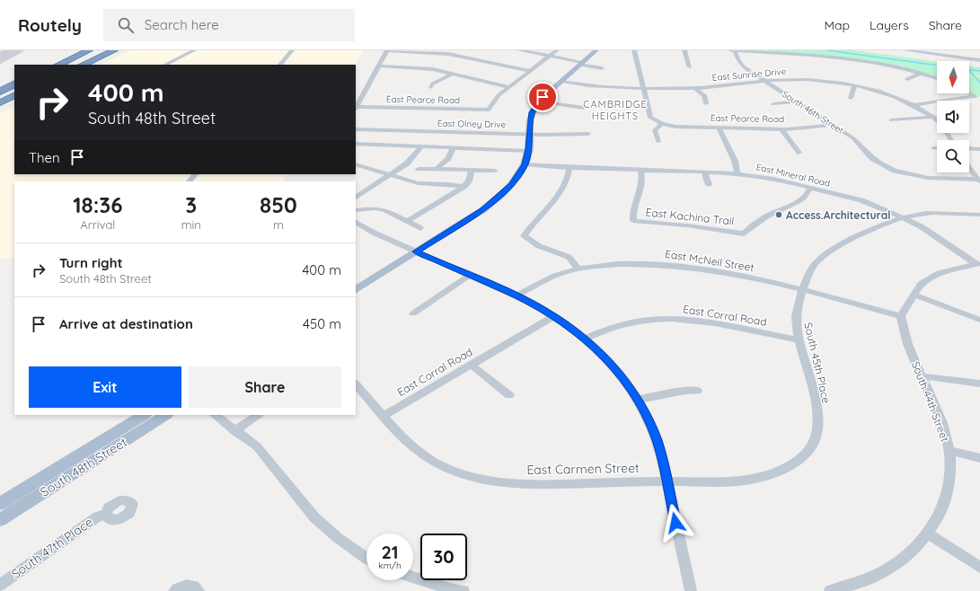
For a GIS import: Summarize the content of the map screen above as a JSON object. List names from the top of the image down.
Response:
{
  "streets": {
    "main road": ["South 48th Street"],
    "street": [
      "East Sunrise Drive",
      "East Pearce Road",
      "South 46th Street",
      "East Olney Drive",
      "East Mineral Road",
      "East Kachina Trail",
      "East McNeil Street",
      "East Corral Road",
      "South 45th Place",
      "South 44th Street",
      "East Carmen Street",
      "South 47th Place"
    ]
  },
  "crossings": [
    ["East Sunrise Drive", "South 46th Street"],
    ["East Pearce Road", "South 46th Street"],
    ["East Mineral Road", "East Kachina Trail"],
    ["East Mineral Road", "South 45th Place"],
    ["East McNeil Street", "South 45th Place"],
    ["East McNeil Street", "South 44th Street"],
    ["East Corral Road", "South 45th Place"],
    ["East Corral Road", "East Carmen Street"],
    ["South 45th Place", "East Carmen Street"]
  ],
  "districts": ["CAMBRIDGE HEIGHTS"],
  "places": ["Access.Architectural"],
  "north": "bottom",
  "page": {
    "header": "Routely",
    "search": "Search here",
    "nav": ["Map", "Layers", "Share"],
    "turn": ["400 m", "South 48th Street"],
    "then": "Then",
    "eta": [
      "18:36",
      "Arrival",
      "3",
      "min",
      "850",
      "m"
    ],
    "list": [
      {
        "name": "Turn right",
        "note": "South 48th Street",
        "value": "400 m"
      },
      {
        "name": "Arrive at destination",
        "value": "450 m"
      }
    ],
    "buttons": ["Exit", "Share"],
    "speed": "21 km/h",
    "limit": "30"
  }
}
